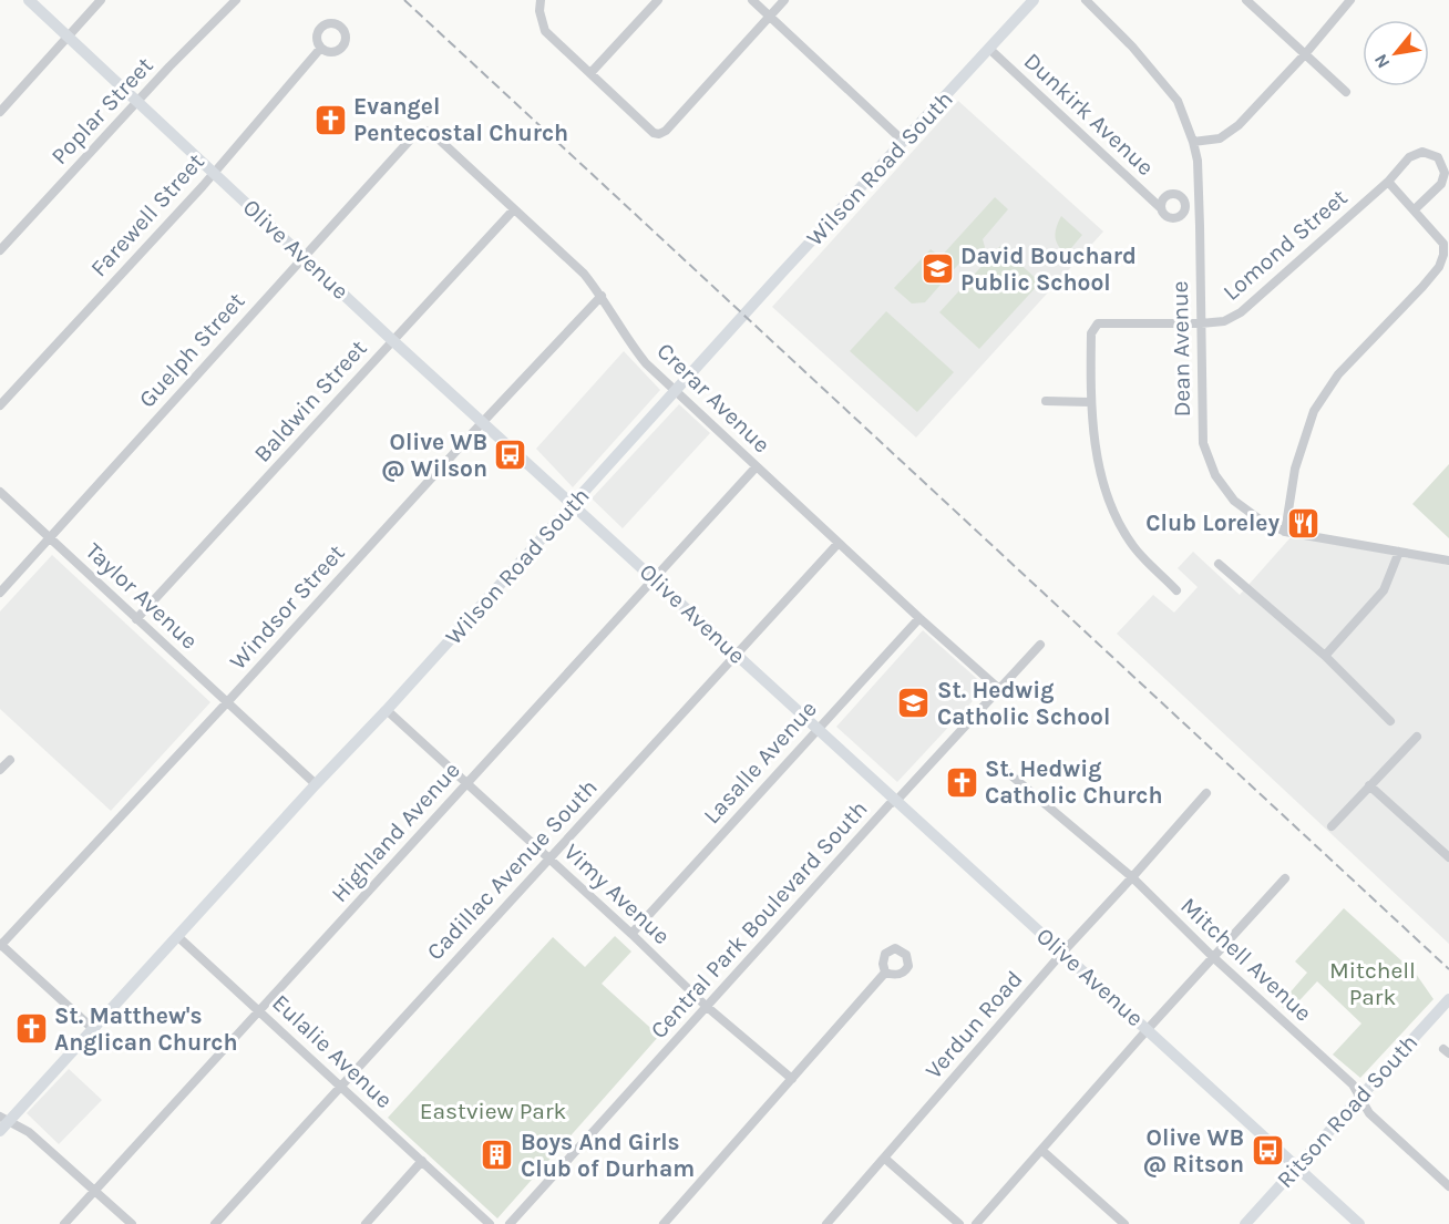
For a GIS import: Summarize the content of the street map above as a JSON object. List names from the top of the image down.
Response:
{
  "streets": {
    "main road": ["Wilson Road South", "Olive Avenue", "Ritson Road South"],
    "street": [
      "Poplar Street",
      "Dunkirk Avenue",
      "Farewell Street",
      "Lomond Street",
      "Dean Avenue",
      "Guelph Street",
      "Crerar Avenue",
      "Baldwin Street",
      "Taylor Avenue",
      "Windsor Street",
      "Lasalle Avenue",
      "Highland Avenue",
      "Cadillac Avenue South",
      "Vimy Avenue",
      "Central Park Boulevard South",
      "Mitchell Avenue",
      "Verdun Road",
      "Eulalie Avenue"
    ]
  },
  "crossings": [
    ["Poplar Street", "Olive Avenue"],
    ["Dunkirk Avenue", "Wilson Road South"],
    ["Wilson Road South", "Olive Avenue"],
    ["Wilson Road South", "Crerar Avenue"],
    ["Wilson Road South", "Taylor Avenue"],
    ["Wilson Road South", "Vimy Avenue"],
    ["Wilson Road South", "Eulalie Avenue"],
    ["Farewell Street", "Olive Avenue"],
    ["Lomond Street", "Dean Avenue"],
    ["Olive Avenue", "Guelph Street"],
    ["Olive Avenue", "Baldwin Street"],
    ["Olive Avenue", "Windsor Street"],
    ["Olive Avenue", "Lasalle Avenue"],
    ["Olive Avenue", "Highland Avenue"],
    ["Olive Avenue", "Cadillac Avenue South"],
    ["Olive Avenue", "Central Park Boulevard South"],
    ["Olive Avenue", "Verdun Road"],
    ["Olive Avenue", "Ritson Road South"],
    ["Guelph Street", "Crerar Avenue"],
    ["Guelph Street", "Taylor Avenue"],
    ["Crerar Avenue", "Baldwin Street"],
    ["Crerar Avenue", "Windsor Street"],
    ["Crerar Avenue", "Lasalle Avenue"],
    ["Crerar Avenue", "Highland Avenue"],
    ["Crerar Avenue", "Cadillac Avenue South"],
    ["Crerar Avenue", "Central Park Boulevard South"],
    ["Baldwin Street", "Taylor Avenue"],
    ["Taylor Avenue", "Windsor Street"],
    ["Lasalle Avenue", "Vimy Avenue"],
    ["Highland Avenue", "Vimy Avenue"],
    ["Highland Avenue", "Eulalie Avenue"],
    ["Cadillac Avenue South", "Vimy Avenue"],
    ["Cadillac Avenue South", "Eulalie Avenue"],
    ["Vimy Avenue", "Central Park Boulevard South"],
    ["Mitchell Avenue", "Verdun Road"],
    ["Mitchell Avenue", "Ritson Road South"]
  ],
  "parks": ["Mitchell Park", "Eastview Park"],
  "places": {
    "church": ["Evangel Pentecostal Church", "St. Hedwig Catholic Church", "St. Matthew's Anglican Church"],
    "school or university": ["David Bouchard Public School", "St. Hedwig Catholic School"],
    "bus stop": ["Olive WB @ Wilson", "Olive WB @ Ritson"],
    "restaurant": ["Club Loreley"],
    "building": ["Boys And Girls Club of Durham"]
  },
  "north": "bottom left"
}
